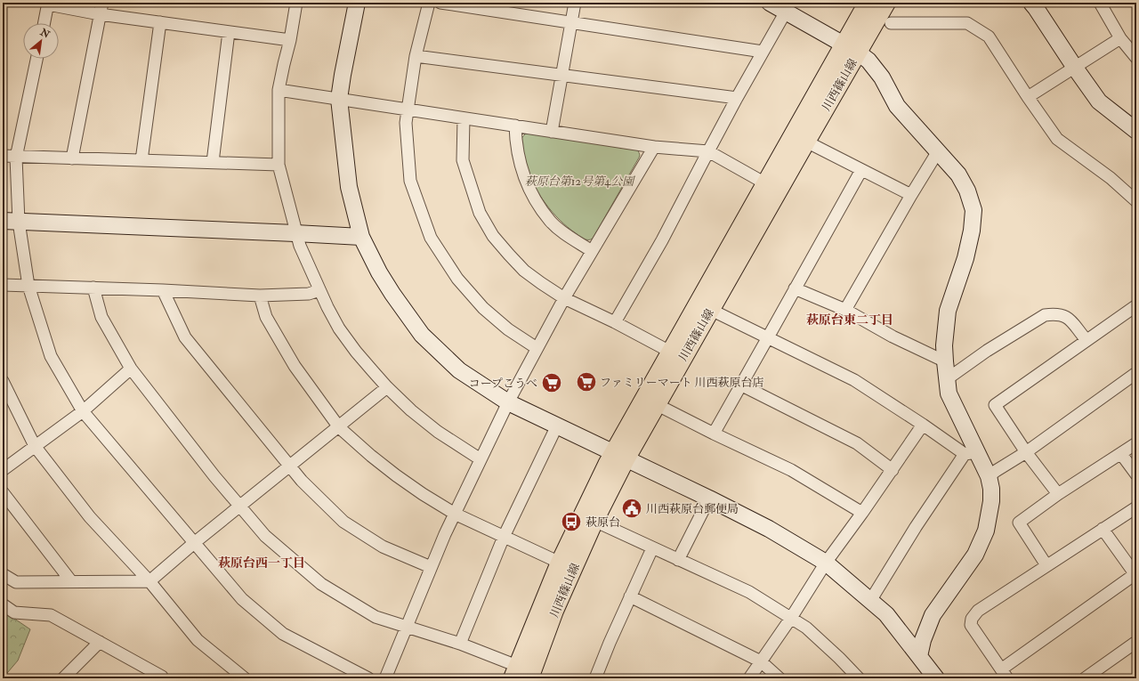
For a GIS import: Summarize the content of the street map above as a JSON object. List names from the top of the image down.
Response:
{
  "streets": {
    "main road": ["川西篠山線"]
  },
  "districts": ["萩原台東二丁目", "萩原台西一丁目"],
  "parks": ["萩原台第12号第4公園"],
  "places": {
    "supermarket": ["ファミリーマート 川西萩原台店", "コープこうべ"],
    "public building": ["川西萩原台郵便局"],
    "bus stop": ["萩原台"]
  },
  "north": "top right"
}
